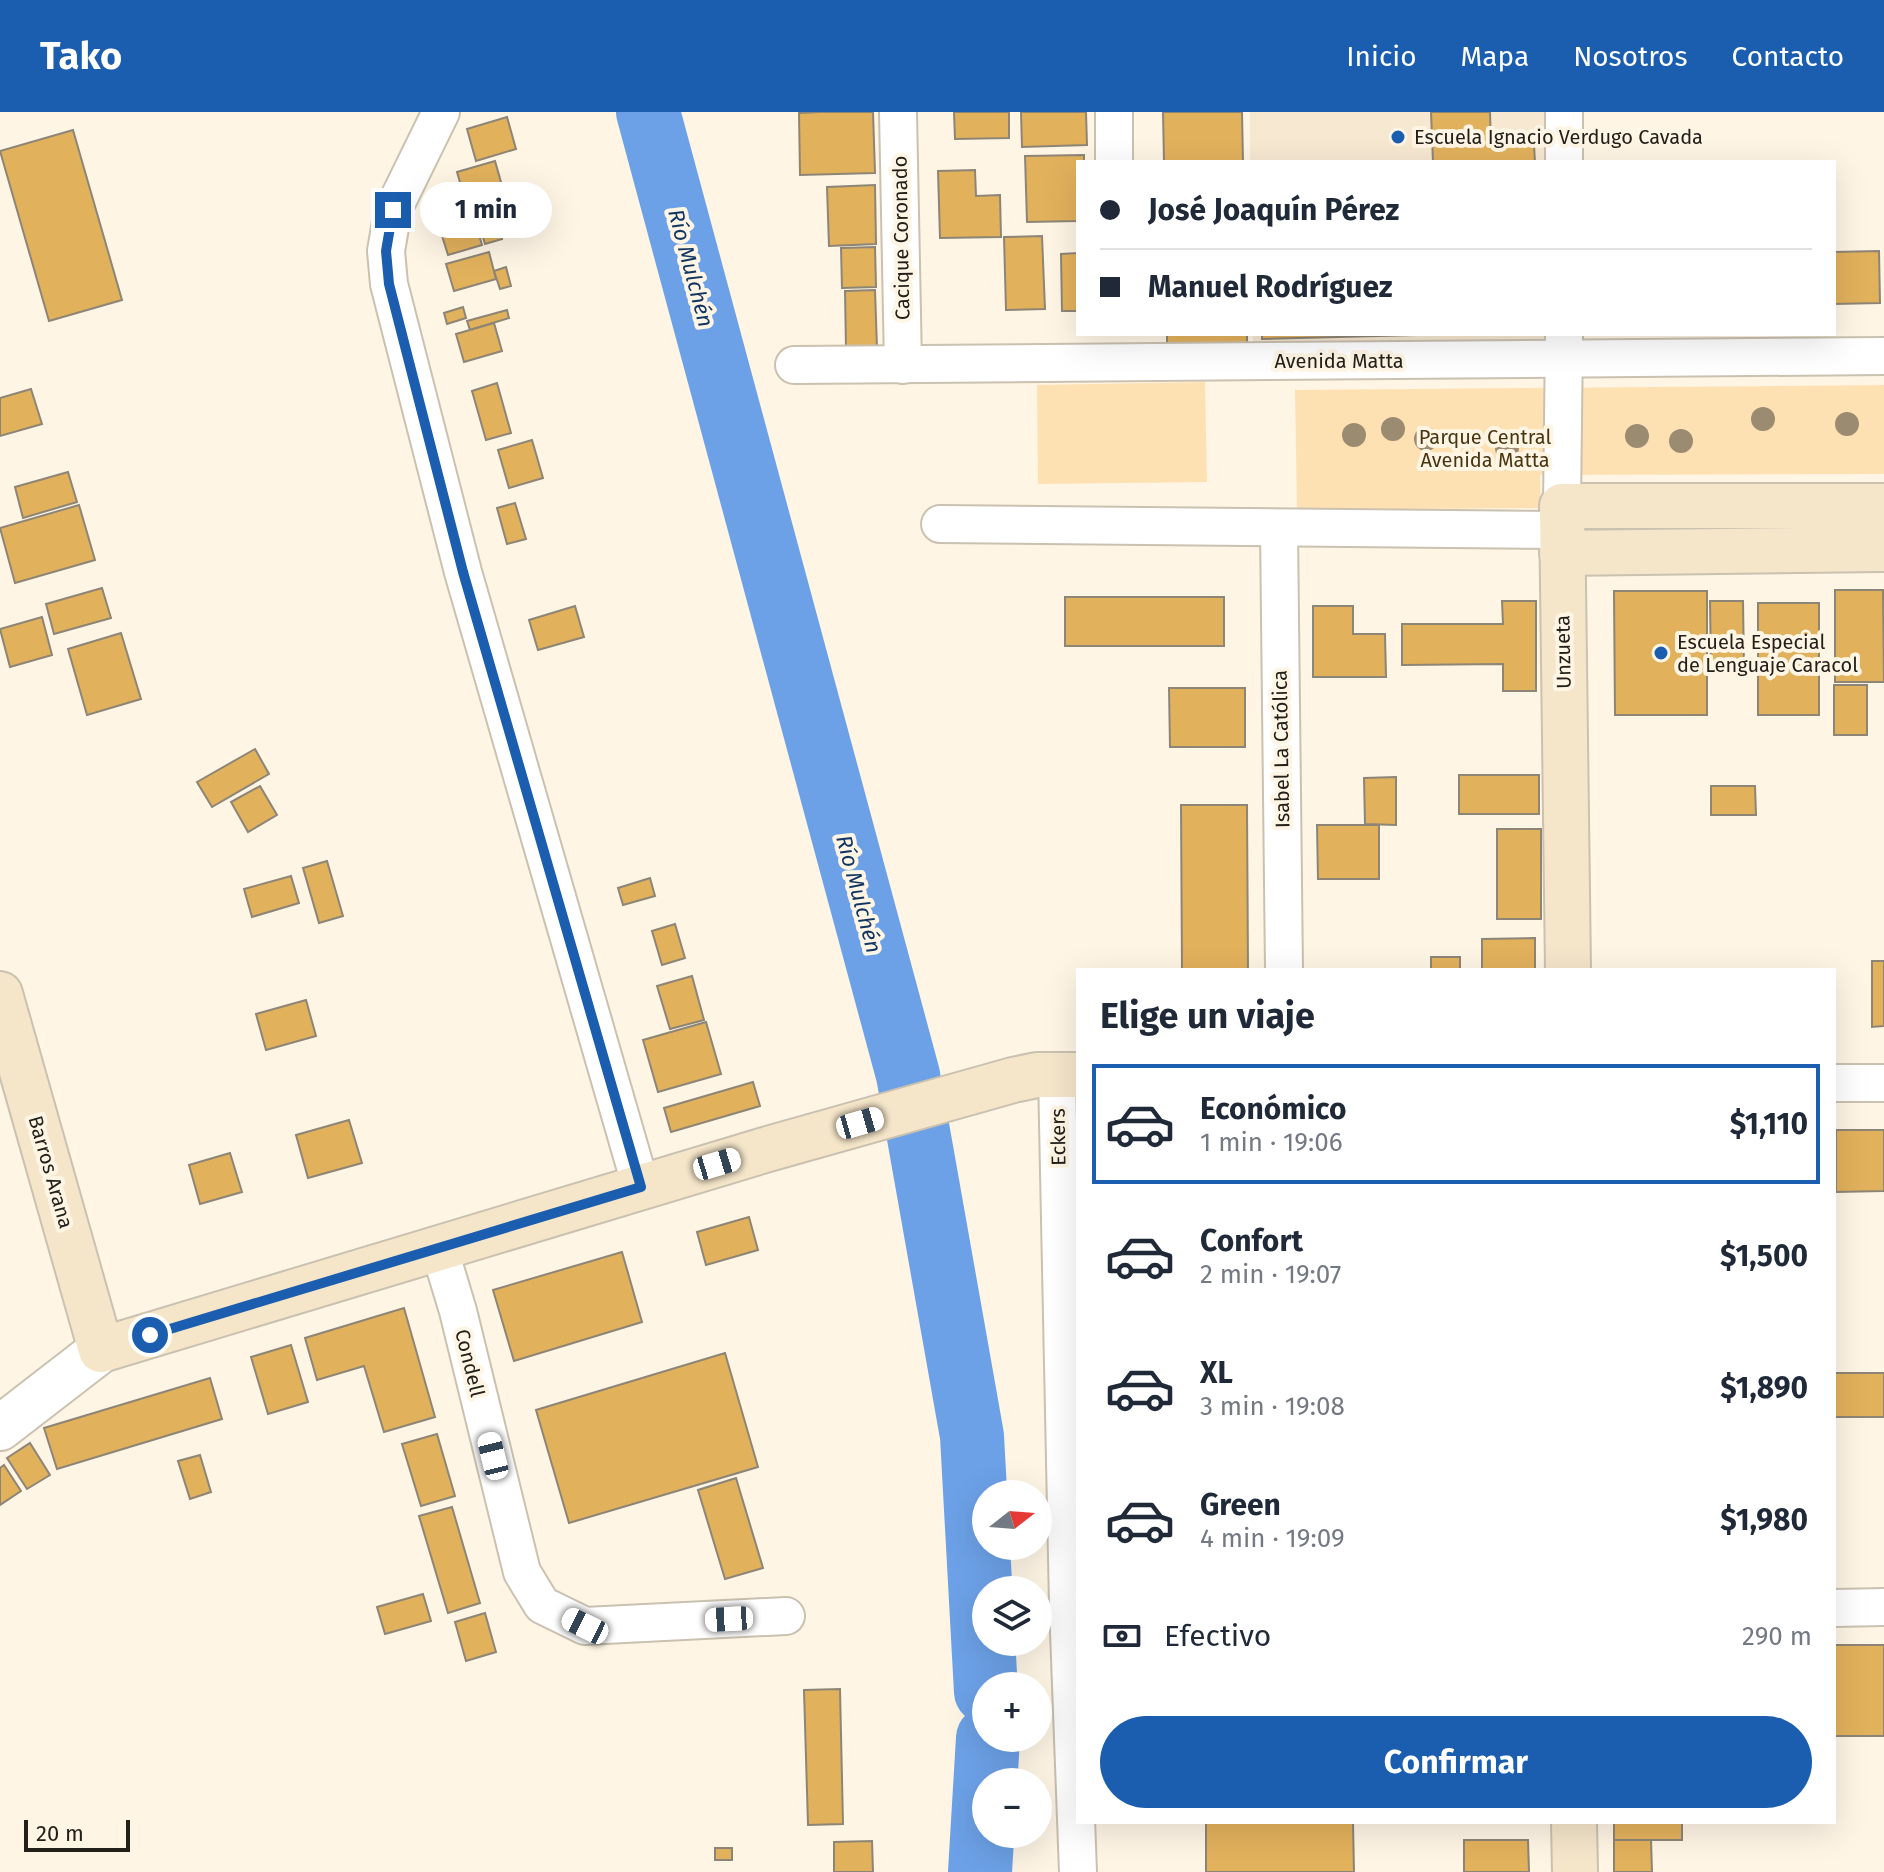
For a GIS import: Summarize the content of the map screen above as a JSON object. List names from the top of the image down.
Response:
{
  "streets": {
    "main road": ["Unzueta", "Barros Arana"],
    "street": [
      "Cacique Coronado",
      "Avenida Matta",
      "Isabel La Católica",
      "Eckers",
      "Condell"
    ]
  },
  "crossings": [
    ["Cacique Coronado", "Avenida Matta"],
    ["Avenida Matta", "Unzueta"]
  ],
  "water": ["Río Mulchén"],
  "parks": ["Parque Central Avenida Matta"],
  "places": ["Escuela Ignacio Verdugo Cavada", "Escuela Especial de Lenguaje Caracol"],
  "scale_bar": "20 m",
  "north": "right",
  "page": {
    "header": "Tako",
    "nav": [
      "Inicio",
      "Mapa",
      "Nosotros",
      "Contacto"
    ],
    "banner": ["José Joaquín Pérez", "Manuel Rodríguez"],
    "bubble": "1 min",
    "heading": "Elige un viaje",
    "list": [
      {
        "name": "Económico",
        "note": "1 min · 19:06",
        "value": "$1,110"
      },
      {
        "name": "Confort",
        "note": "2 min · 19:07",
        "value": "$1,500"
      },
      {
        "name": "XL",
        "note": "3 min · 19:08",
        "value": "$1,890"
      },
      {
        "name": "Green",
        "note": "4 min · 19:09",
        "value": "$1,980"
      }
    ],
    "map_buttons": ["+", "−"],
    "pay": ["Efectivo", "290 m"],
    "buttons": "Confirmar",
    "scale": "20 m"
  }
}
